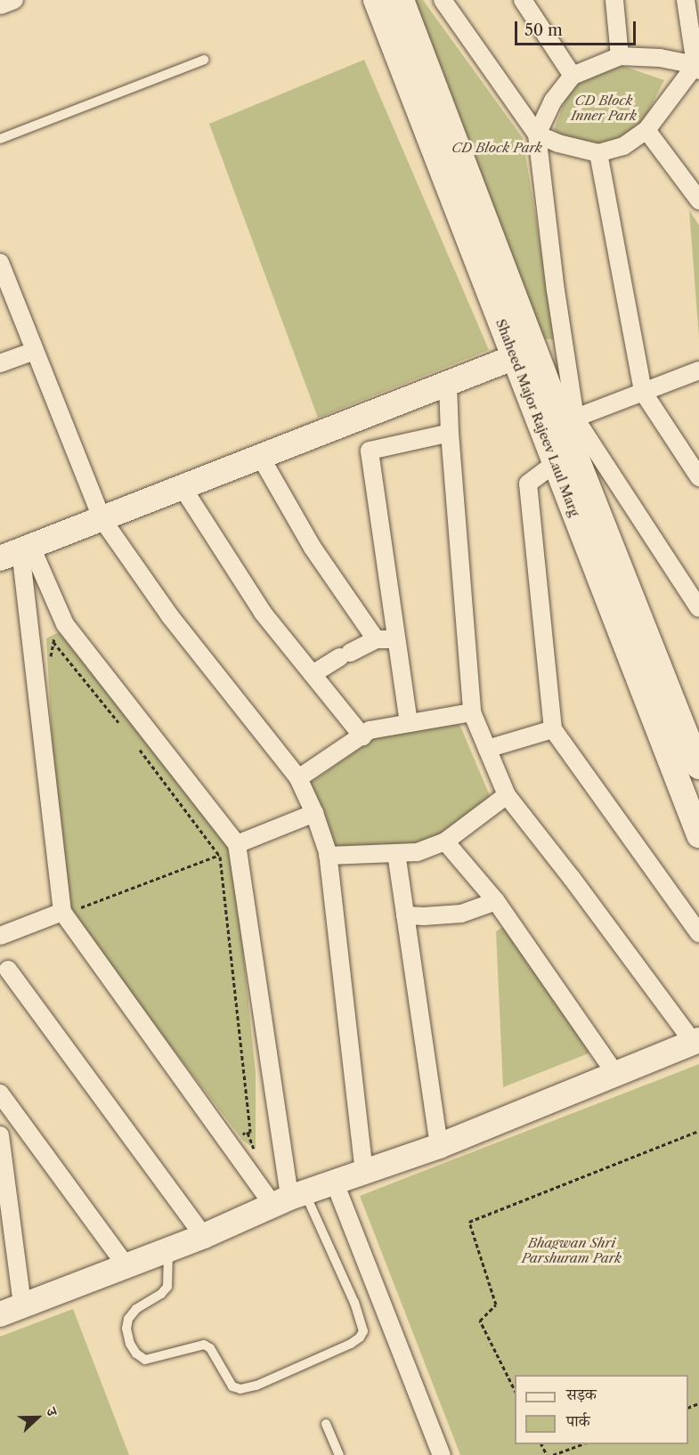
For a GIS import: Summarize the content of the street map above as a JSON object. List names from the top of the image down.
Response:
{
  "streets": {
    "street": ["Shaheed Major Rajeev Laul Marg"]
  },
  "parks": ["CD Block Inner Park", "CD Block Park", "Bhagwan Shri Parshuram Park"],
  "legend": ["सड़क", "पार्क"],
  "scale_bar": "50 m",
  "north": "right"
}
